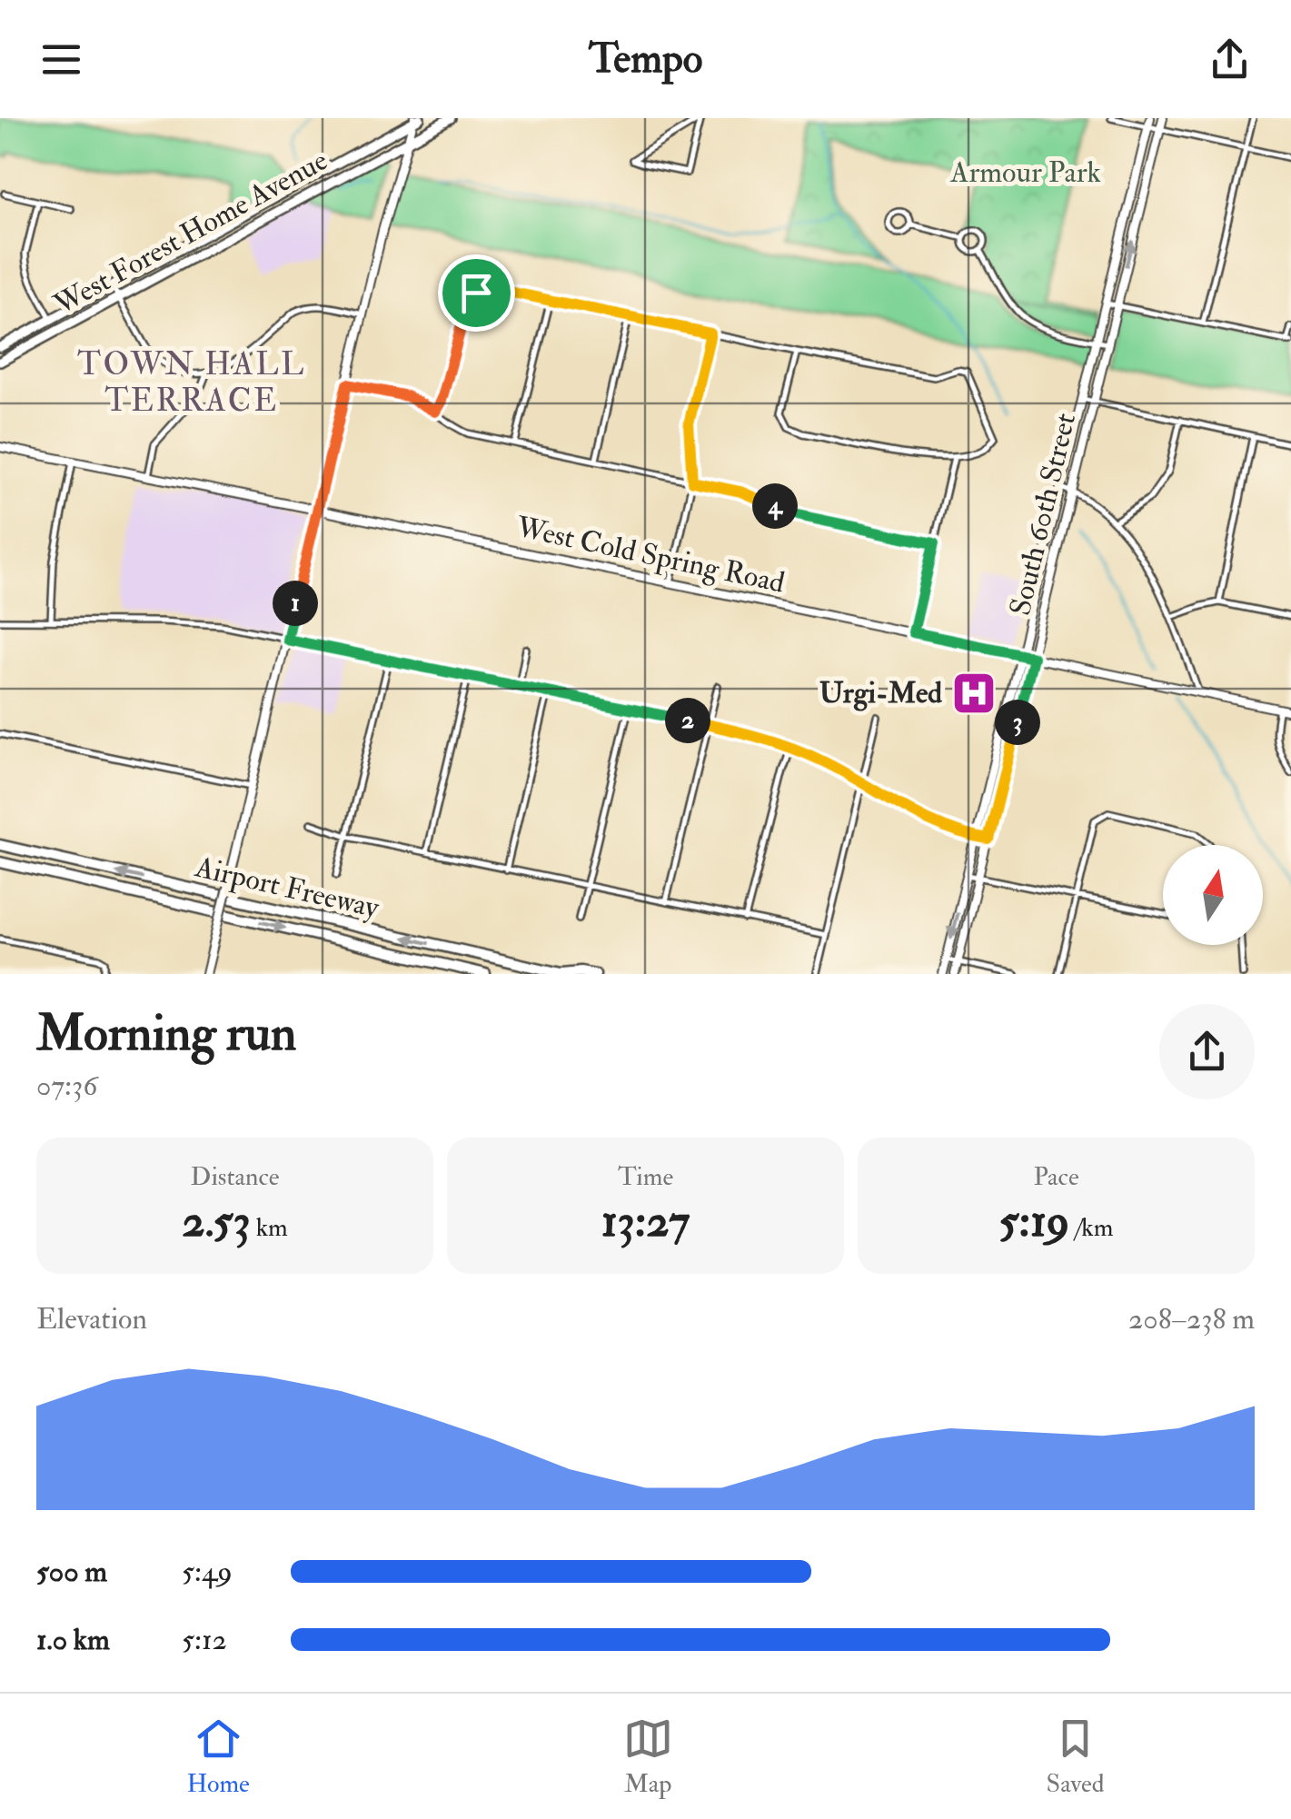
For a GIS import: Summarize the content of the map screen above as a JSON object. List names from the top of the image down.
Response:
{
  "streets": {
    "highway": ["Airport Freeway"],
    "main road": ["West Forest Home Avenue"],
    "street": ["South 60th Street", "West Cold Spring Road"]
  },
  "crossings": [
    ["South 60th Street", "West Cold Spring Road"]
  ],
  "districts": ["TOWN HALL TERRACE"],
  "parks": ["Armour Park"],
  "places": {
    "hospital": ["Urgi-Med"]
  },
  "north": "top",
  "page": {
    "header": "Tempo",
    "pins": [
      "4",
      "1",
      "2",
      "3"
    ],
    "heading": ["Morning run", "07:36"],
    "stats": [
      ["Distance", "2.53 km"],
      ["Time", "13:27"],
      ["Pace", "5:19 /km"]
    ],
    "chart": ["Elevation", "208–238 m"],
    "list": [
      {
        "name": "500 m",
        "note": "5:49"
      },
      {
        "name": "1.0 km",
        "note": "5:12"
      }
    ],
    "tabs": ["Home", "Map", "Saved"]
  }
}
